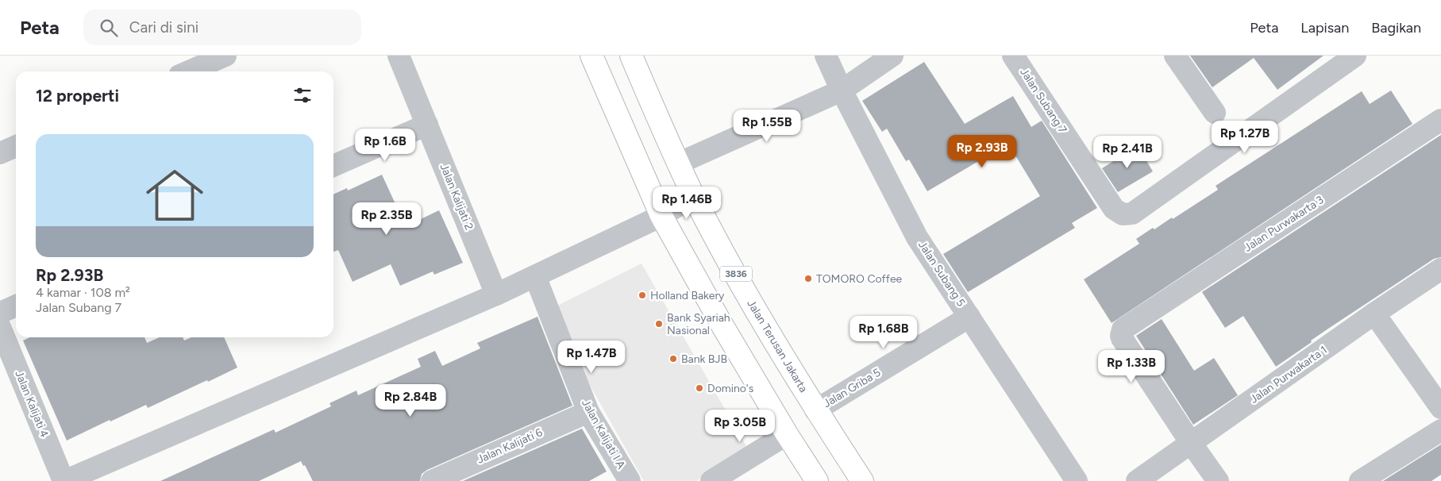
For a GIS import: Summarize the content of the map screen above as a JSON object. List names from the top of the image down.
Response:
{
  "streets": {
    "main road": ["3836", "Jalan Terusan Jakarta"],
    "street": [
      "Jalan Subang 7",
      "Jalan Kalijati 2",
      "Jalan Purwakarta 3",
      "Jalan Subang 5",
      "Jalan Purwakarta 1",
      "Jalan Griba 5",
      "Jalan Kalijati 4",
      "Jalan Kalijati I A",
      "Jalan Kalijati 6"
    ]
  },
  "crossings": [
    ["Jalan Purwakarta 3", "Jalan Purwakarta 1"],
    ["Jalan Subang 5", "Jalan Griba 5"],
    ["Jalan Terusan Jakarta", "Jalan Griba 5"],
    ["Jalan Kalijati I A", "Jalan Kalijati 6"]
  ],
  "places": [
    "TOMORO Coffee",
    "Holland Bakery",
    "Bank Syariah Nasional",
    "Bank BJB",
    "Domino's"
  ],
  "page": {
    "header": "Peta",
    "search": "Cari di sini",
    "nav": ["Peta", "Lapisan", "Bagikan"],
    "heading": "12 properti",
    "price": [
      "Rp 1.55B",
      "Rp 1.27B",
      "Rp 1.6B",
      "Rp 2.93B",
      "Rp 2.41B",
      "Rp 1.46B",
      "Rp 2.35B",
      "Rp 1.68B",
      "Rp 1.47B",
      "Rp 1.33B",
      "Rp 2.84B",
      "Rp 3.05B"
    ],
    "list": [
      {
        "name": "Rp 2.93B",
        "note": "4 kamar · 108 m² · Jalan Subang 7"
      }
    ]
  }
}
